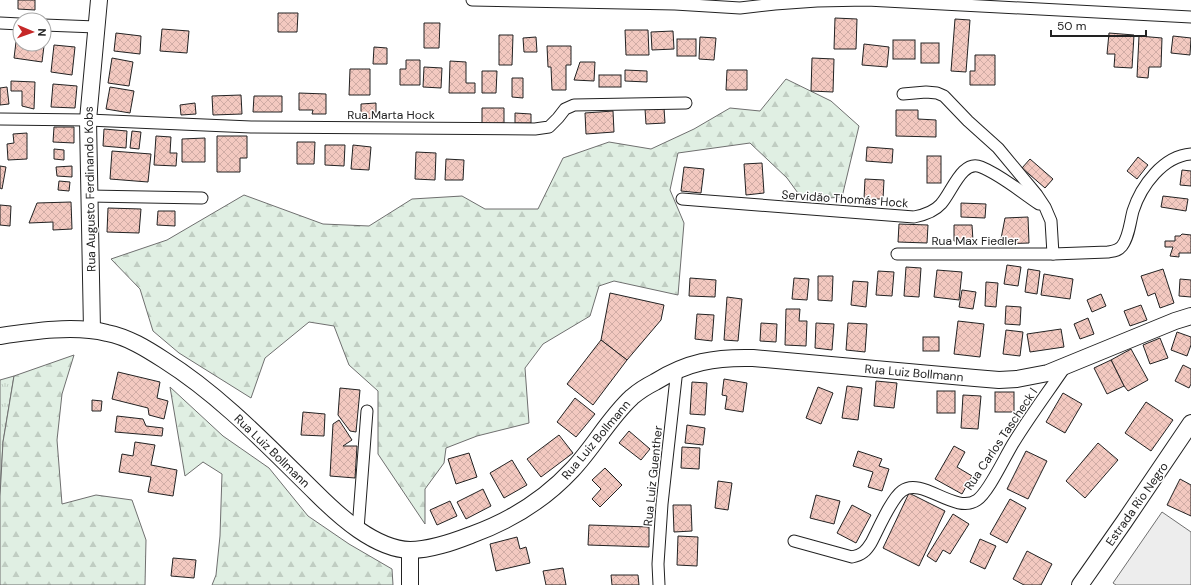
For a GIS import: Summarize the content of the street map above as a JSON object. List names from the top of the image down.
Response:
{
  "streets": {
    "main road": ["Rua Augusto Ferdinando Kobs", "Rua Luiz Bollmann", "Estrada Rio Negro"],
    "street": [
      "Rua Marta Hock",
      "Servidão Thomás Hock",
      "Rua Max Fiedler",
      "Rua Carlos Tascheck I",
      "Rua Luiz Guenther"
    ]
  },
  "crossings": [
    ["Rua Marta Hock", "Rua Augusto Ferdinando Kobs"],
    ["Rua Augusto Ferdinando Kobs", "Rua Luiz Bollmann"],
    ["Rua Luiz Bollmann", "Rua Carlos Tascheck I"],
    ["Rua Luiz Bollmann", "Rua Luiz Guenther"]
  ],
  "scale_bar": "50 m",
  "north": "right"
}
